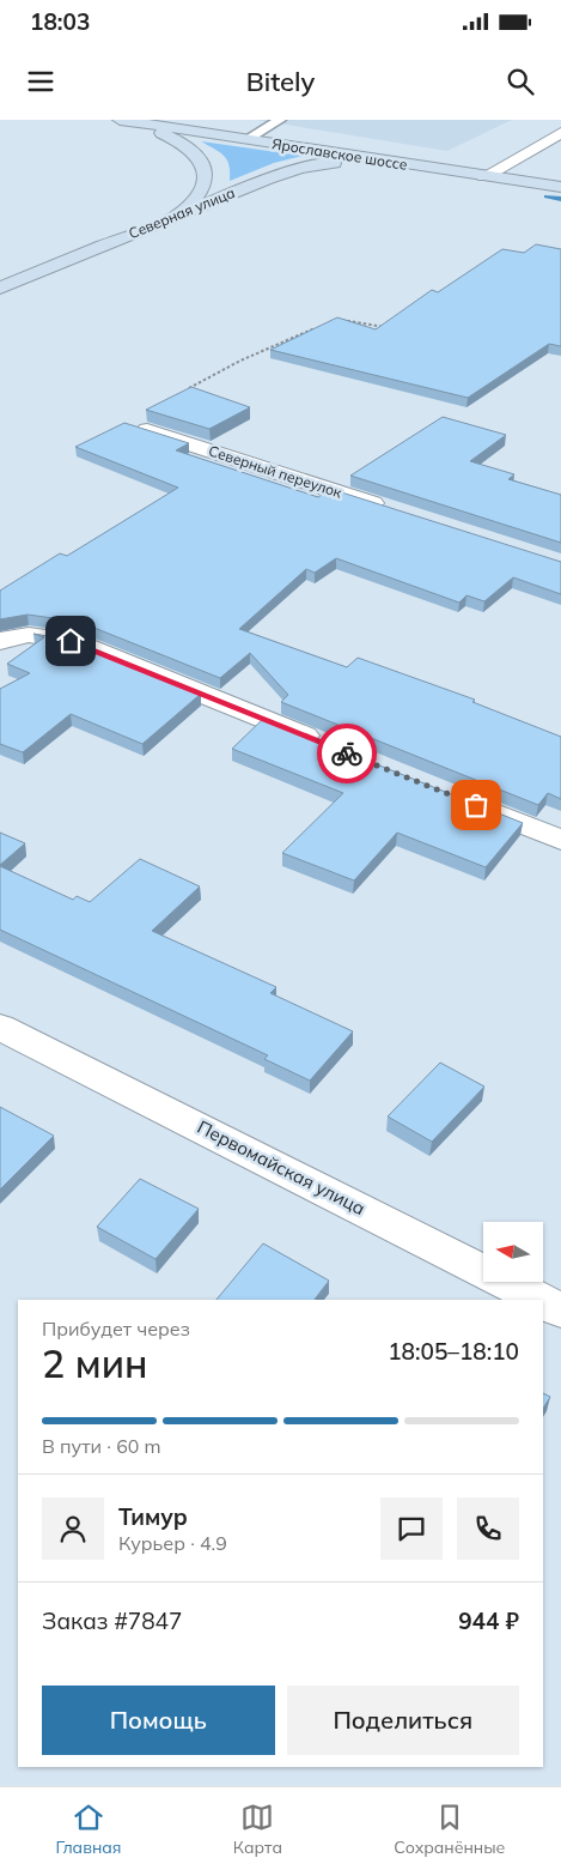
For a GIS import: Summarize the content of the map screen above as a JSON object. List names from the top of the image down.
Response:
{
  "streets": {
    "main road": ["Ярославское шоссе", "Северная улица"],
    "street": ["Северный переулок", "Первомайская улица"]
  },
  "crossings": [
    ["Ярославское шоссе", "Северная улица"]
  ],
  "north": "left",
  "page": {
    "status": "18:03",
    "header": "Bitely",
    "heading": ["2 мин", "Прибудет через", "18:05–18:10"],
    "panel": [
      "Тимур",
      "Курьер · 4.9",
      "Заказ #7847",
      "944 ₽"
    ],
    "bar": "В пути · 60 m",
    "buttons": ["Помощь", "Поделиться"],
    "tabs": ["Главная", "Карта", "Сохранённые"]
  }
}
